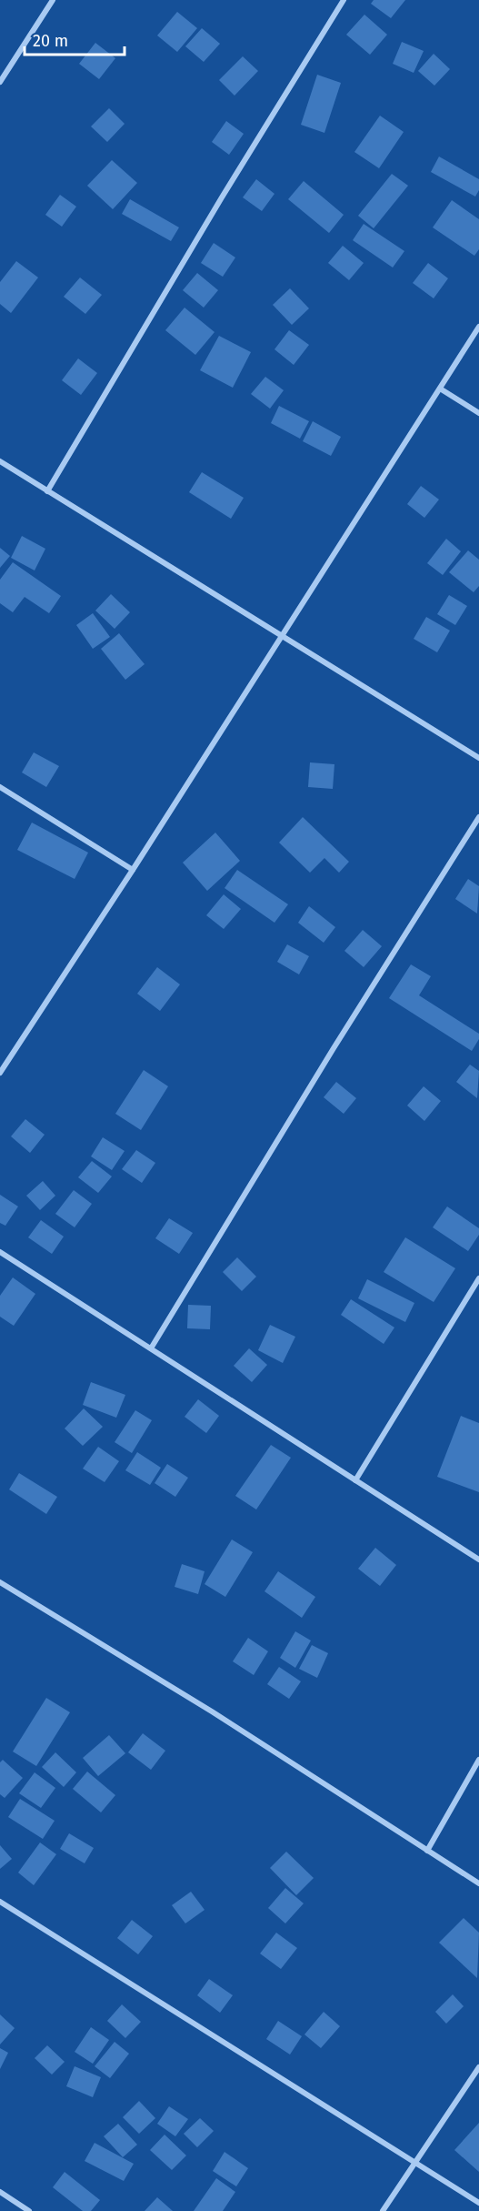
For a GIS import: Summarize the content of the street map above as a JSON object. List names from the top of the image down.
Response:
{
  "scale_bar": "20 m"
}
